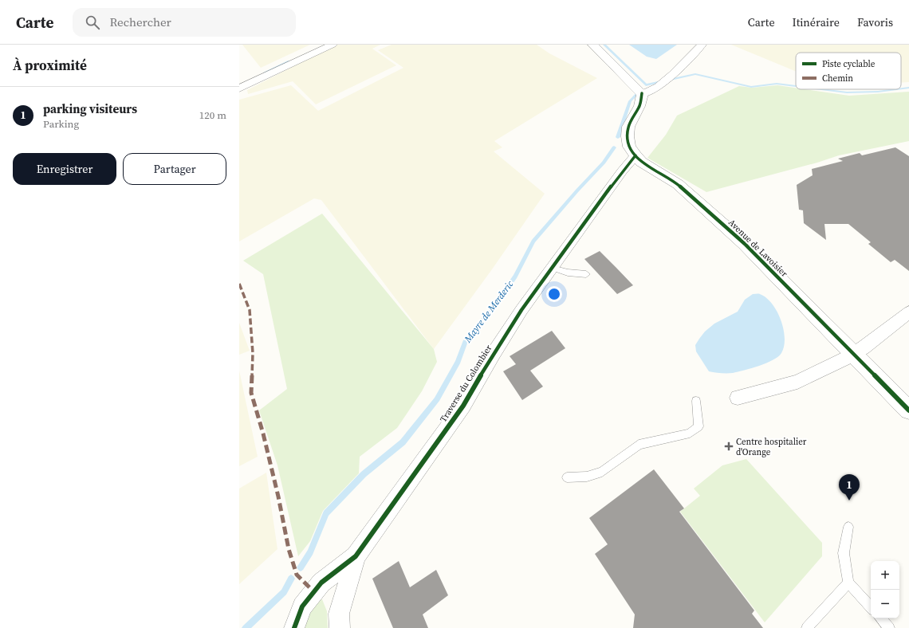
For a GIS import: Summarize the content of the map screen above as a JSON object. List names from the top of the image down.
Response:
{
  "streets": {
    "street": ["Avenue de Lavoisier", "Traverse du Colombier"]
  },
  "crossings": [
    ["Avenue de Lavoisier", "Traverse du Colombier"]
  ],
  "water": ["Mayre de Merderic"],
  "places": {
    "health": ["Centre hospitalier d'Orange"]
  },
  "legend": ["Piste cyclable", "Chemin"],
  "page": {
    "header": "Carte",
    "search": "Rechercher",
    "nav": ["Carte", "Itinéraire", "Favoris"],
    "heading": "À proximité",
    "list": [
      {
        "mark": "1",
        "name": "parking visiteurs",
        "note": "Parking",
        "value": "120 m"
      }
    ],
    "buttons": ["Enregistrer", "Partager"],
    "pins": "1",
    "map_buttons": ["+", "−"]
  }
}
